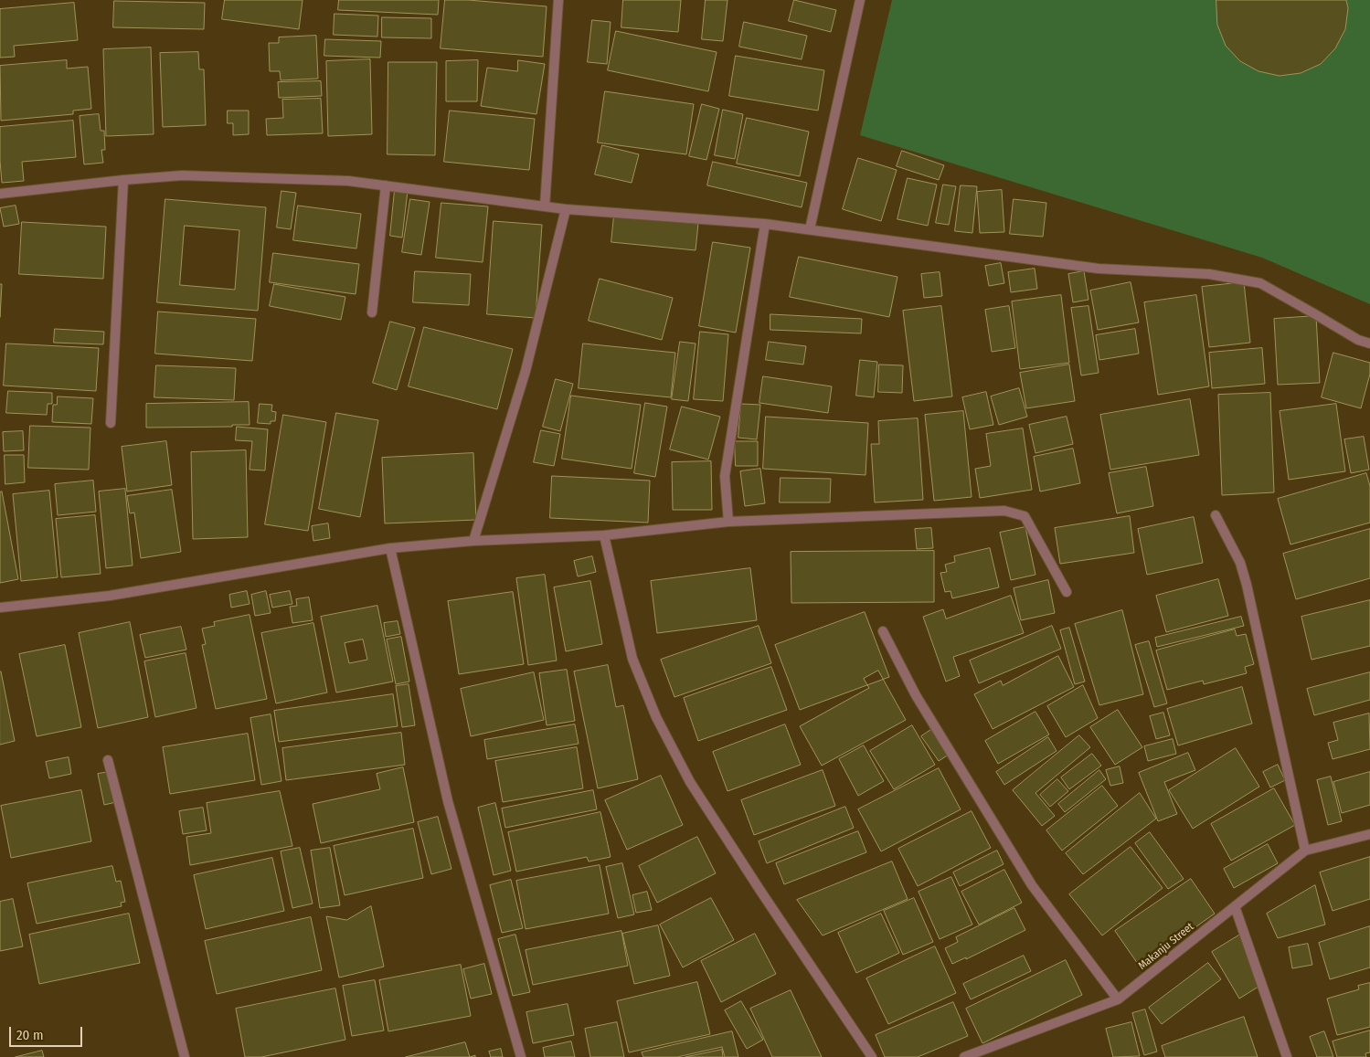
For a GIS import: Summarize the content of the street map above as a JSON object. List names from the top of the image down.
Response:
{
  "streets": {
    "street": ["Makanju Street"]
  },
  "scale_bar": "20 m"
}
